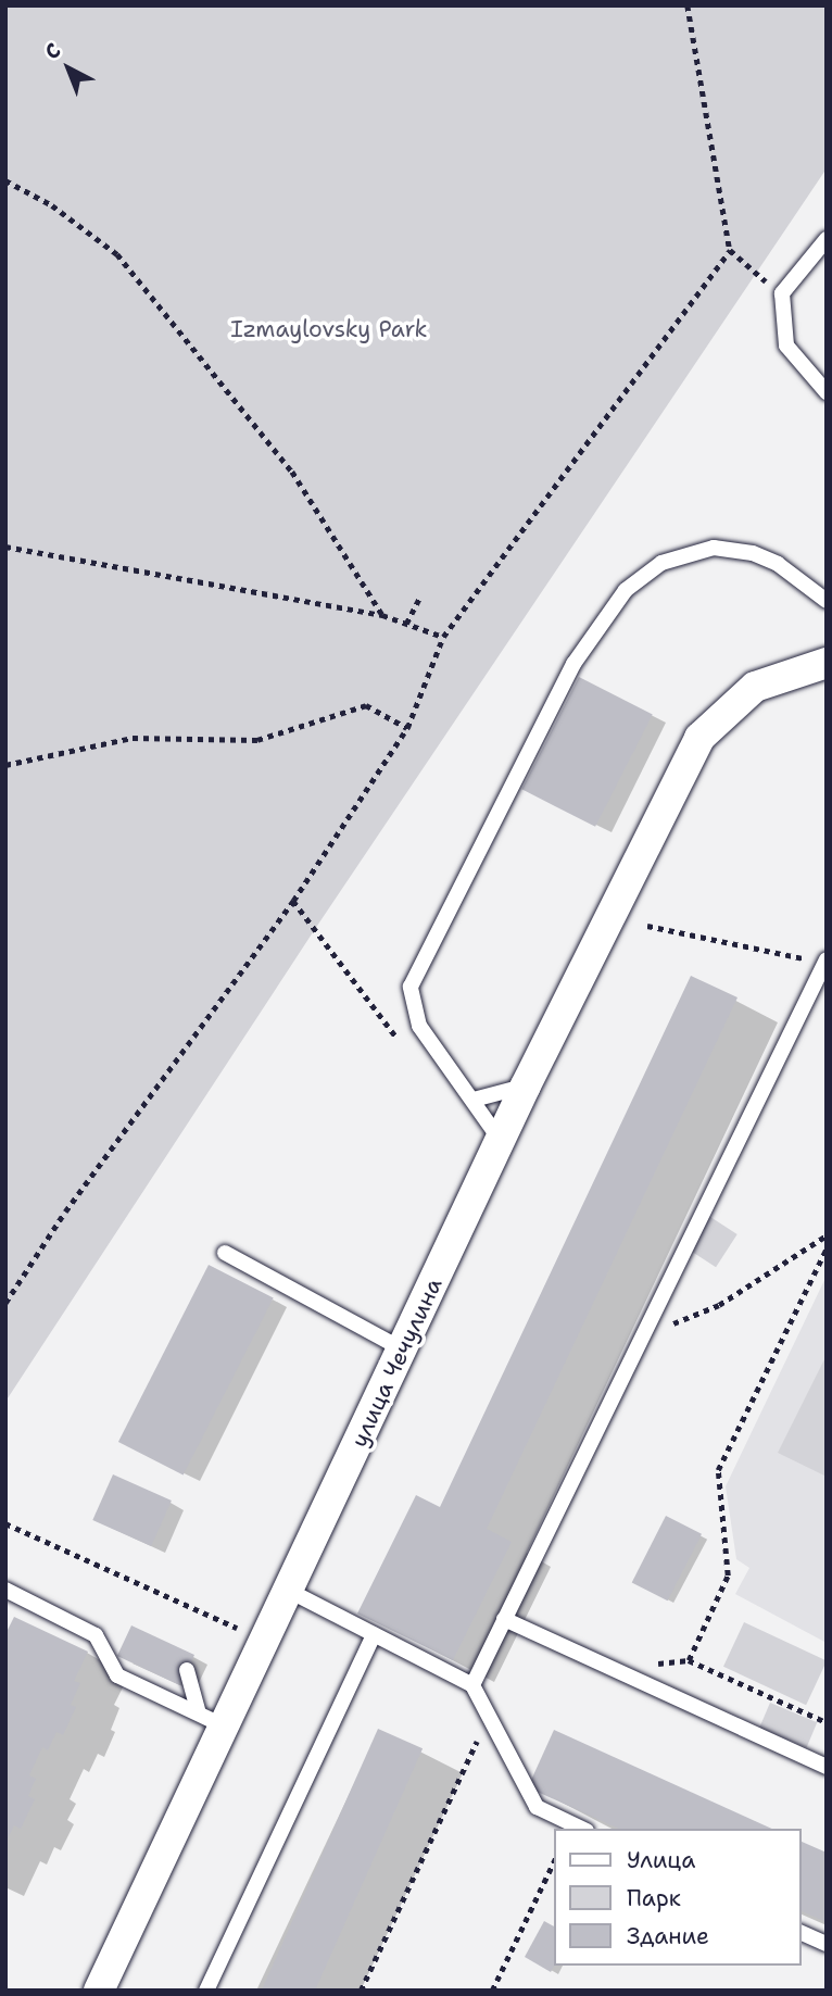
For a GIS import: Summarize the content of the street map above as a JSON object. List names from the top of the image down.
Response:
{
  "streets": {
    "street": ["улица Чечулина"]
  },
  "parks": ["Izmaylovsky Park"],
  "legend": ["Улица", "Парк", "Здание"],
  "north": "top left"
}
